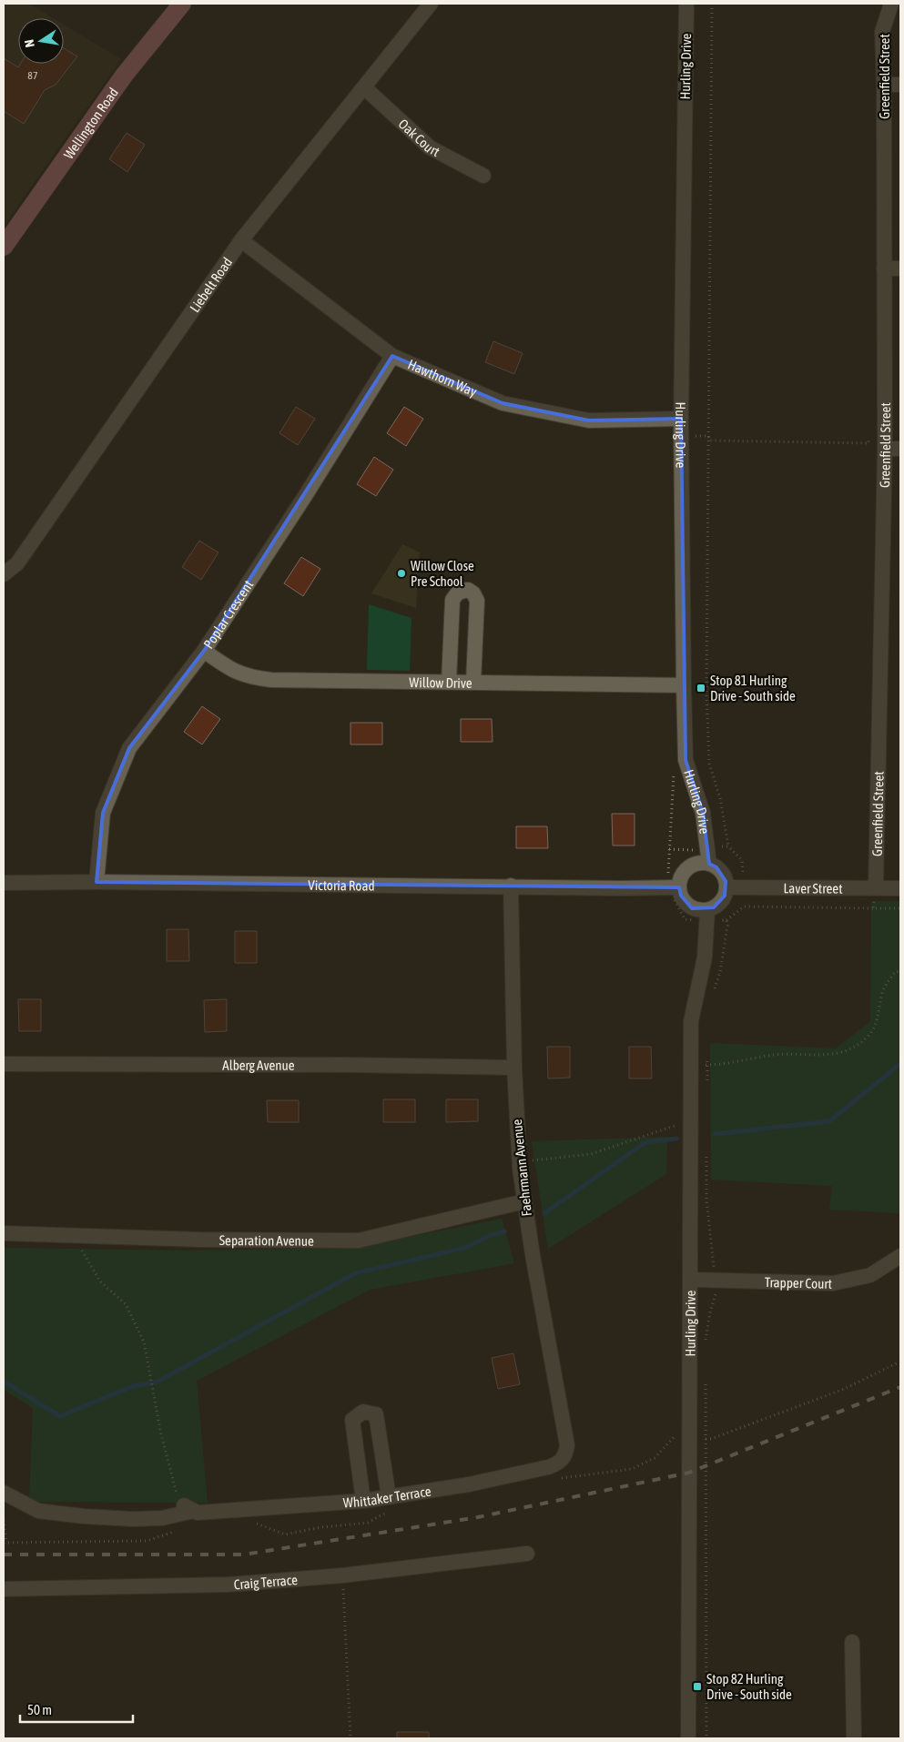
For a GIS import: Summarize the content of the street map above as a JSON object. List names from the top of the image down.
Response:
{
  "streets": {
    "main road": ["Wellington Road"],
    "street": [
      "Hurling Drive",
      "Greenfield Street",
      "Oak Court",
      "Liebelt Road",
      "Hawthorn Way",
      "Poplar Crescent",
      "Willow Drive",
      "Victoria Road",
      "Laver Street",
      "Alberg Avenue",
      "Faehrmann Avenue",
      "Separation Avenue",
      "Trapper Court",
      "Whittaker Terrace",
      "Craig Terrace"
    ]
  },
  "crossings": [
    ["Hurling Drive", "Hawthorn Way"],
    ["Hurling Drive", "Willow Drive"],
    ["Hurling Drive", "Victoria Road"],
    ["Hurling Drive", "Laver Street"],
    ["Hurling Drive", "Trapper Court"],
    ["Greenfield Street", "Laver Street"],
    ["Oak Court", "Liebelt Road"],
    ["Liebelt Road", "Hawthorn Way"],
    ["Hawthorn Way", "Poplar Crescent"],
    ["Poplar Crescent", "Willow Drive"],
    ["Poplar Crescent", "Victoria Road"],
    ["Victoria Road", "Laver Street"],
    ["Victoria Road", "Faehrmann Avenue"],
    ["Alberg Avenue", "Faehrmann Avenue"],
    ["Faehrmann Avenue", "Separation Avenue"],
    ["Faehrmann Avenue", "Whittaker Terrace"]
  ],
  "places": {
    "other": ["Willow Close Pre School"],
    "transit": ["Stop 81 Hurling Drive - South side", "Stop 82 Hurling Drive - South side"]
  },
  "house_numbers": ["87"],
  "scale_bar": "50 m",
  "north": "left"
}
